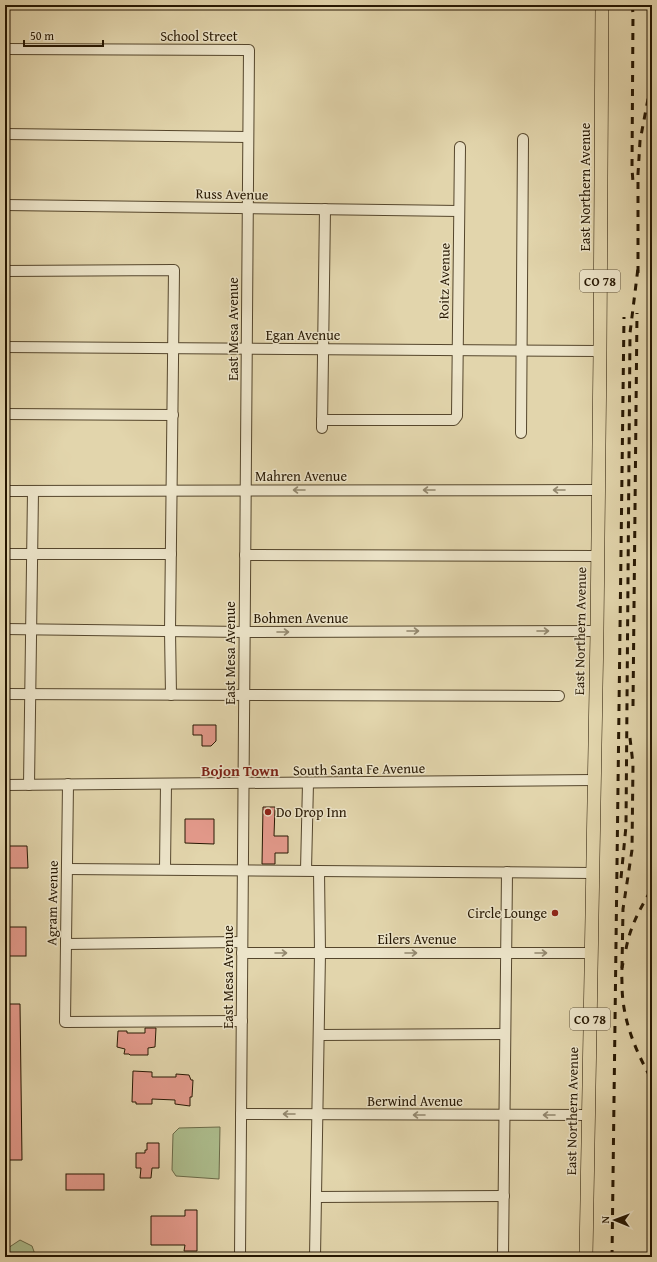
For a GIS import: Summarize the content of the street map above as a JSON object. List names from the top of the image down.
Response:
{
  "streets": {
    "main road": ["East Northern Avenue", "CO 78"],
    "street": [
      "School Street",
      "Russ Avenue",
      "Roitz Avenue",
      "East Mesa Avenue",
      "Egan Avenue",
      "Mahren Avenue",
      "Bohmen Avenue",
      "South Santa Fe Avenue",
      "Agram Avenue",
      "Eilers Avenue",
      "Berwind Avenue"
    ]
  },
  "crossings": [
    ["School Street", "East Mesa Avenue"],
    ["East Northern Avenue", "Egan Avenue"],
    ["East Northern Avenue", "Mahren Avenue"],
    ["East Northern Avenue", "Bohmen Avenue"],
    ["East Northern Avenue", "South Santa Fe Avenue"],
    ["East Northern Avenue", "Eilers Avenue"],
    ["East Northern Avenue", "Berwind Avenue"],
    ["Russ Avenue", "Roitz Avenue"],
    ["Russ Avenue", "East Mesa Avenue"],
    ["Roitz Avenue", "Egan Avenue"],
    ["East Mesa Avenue", "Egan Avenue"],
    ["East Mesa Avenue", "Mahren Avenue"],
    ["East Mesa Avenue", "Bohmen Avenue"],
    ["East Mesa Avenue", "South Santa Fe Avenue"],
    ["East Mesa Avenue", "Agram Avenue"],
    ["East Mesa Avenue", "Eilers Avenue"],
    ["East Mesa Avenue", "Berwind Avenue"],
    ["South Santa Fe Avenue", "Agram Avenue"]
  ],
  "districts": ["Bojon Town"],
  "places": ["Do Drop Inn", "Circle Lounge"],
  "scale_bar": "50 m",
  "north": "left"
}
